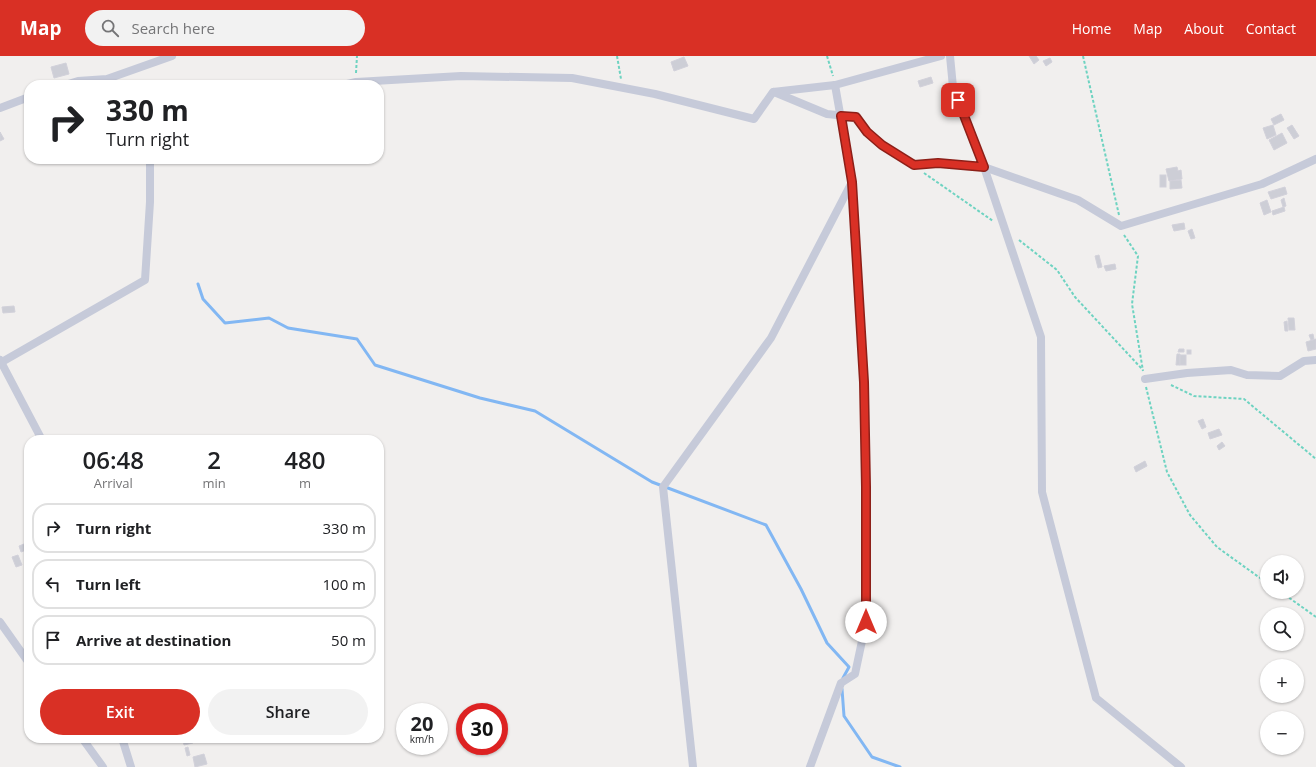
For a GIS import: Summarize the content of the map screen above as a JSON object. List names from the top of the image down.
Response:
{
  "page": {
    "header": "Map",
    "search": "Search here",
    "nav": [
      "Home",
      "Map",
      "About",
      "Contact"
    ],
    "turn": ["330 m", "Turn right"],
    "eta": [
      "06:48",
      "Arrival",
      "2",
      "min",
      "480",
      "m"
    ],
    "list": [
      {
        "name": "Turn right",
        "value": "330 m"
      },
      {
        "name": "Turn left",
        "value": "100 m"
      },
      {
        "name": "Arrive at destination",
        "value": "50 m"
      }
    ],
    "map_buttons": ["+", "−"],
    "buttons": ["Exit", "Share"],
    "speed": "20 km/h",
    "limit": "30"
  }
}
